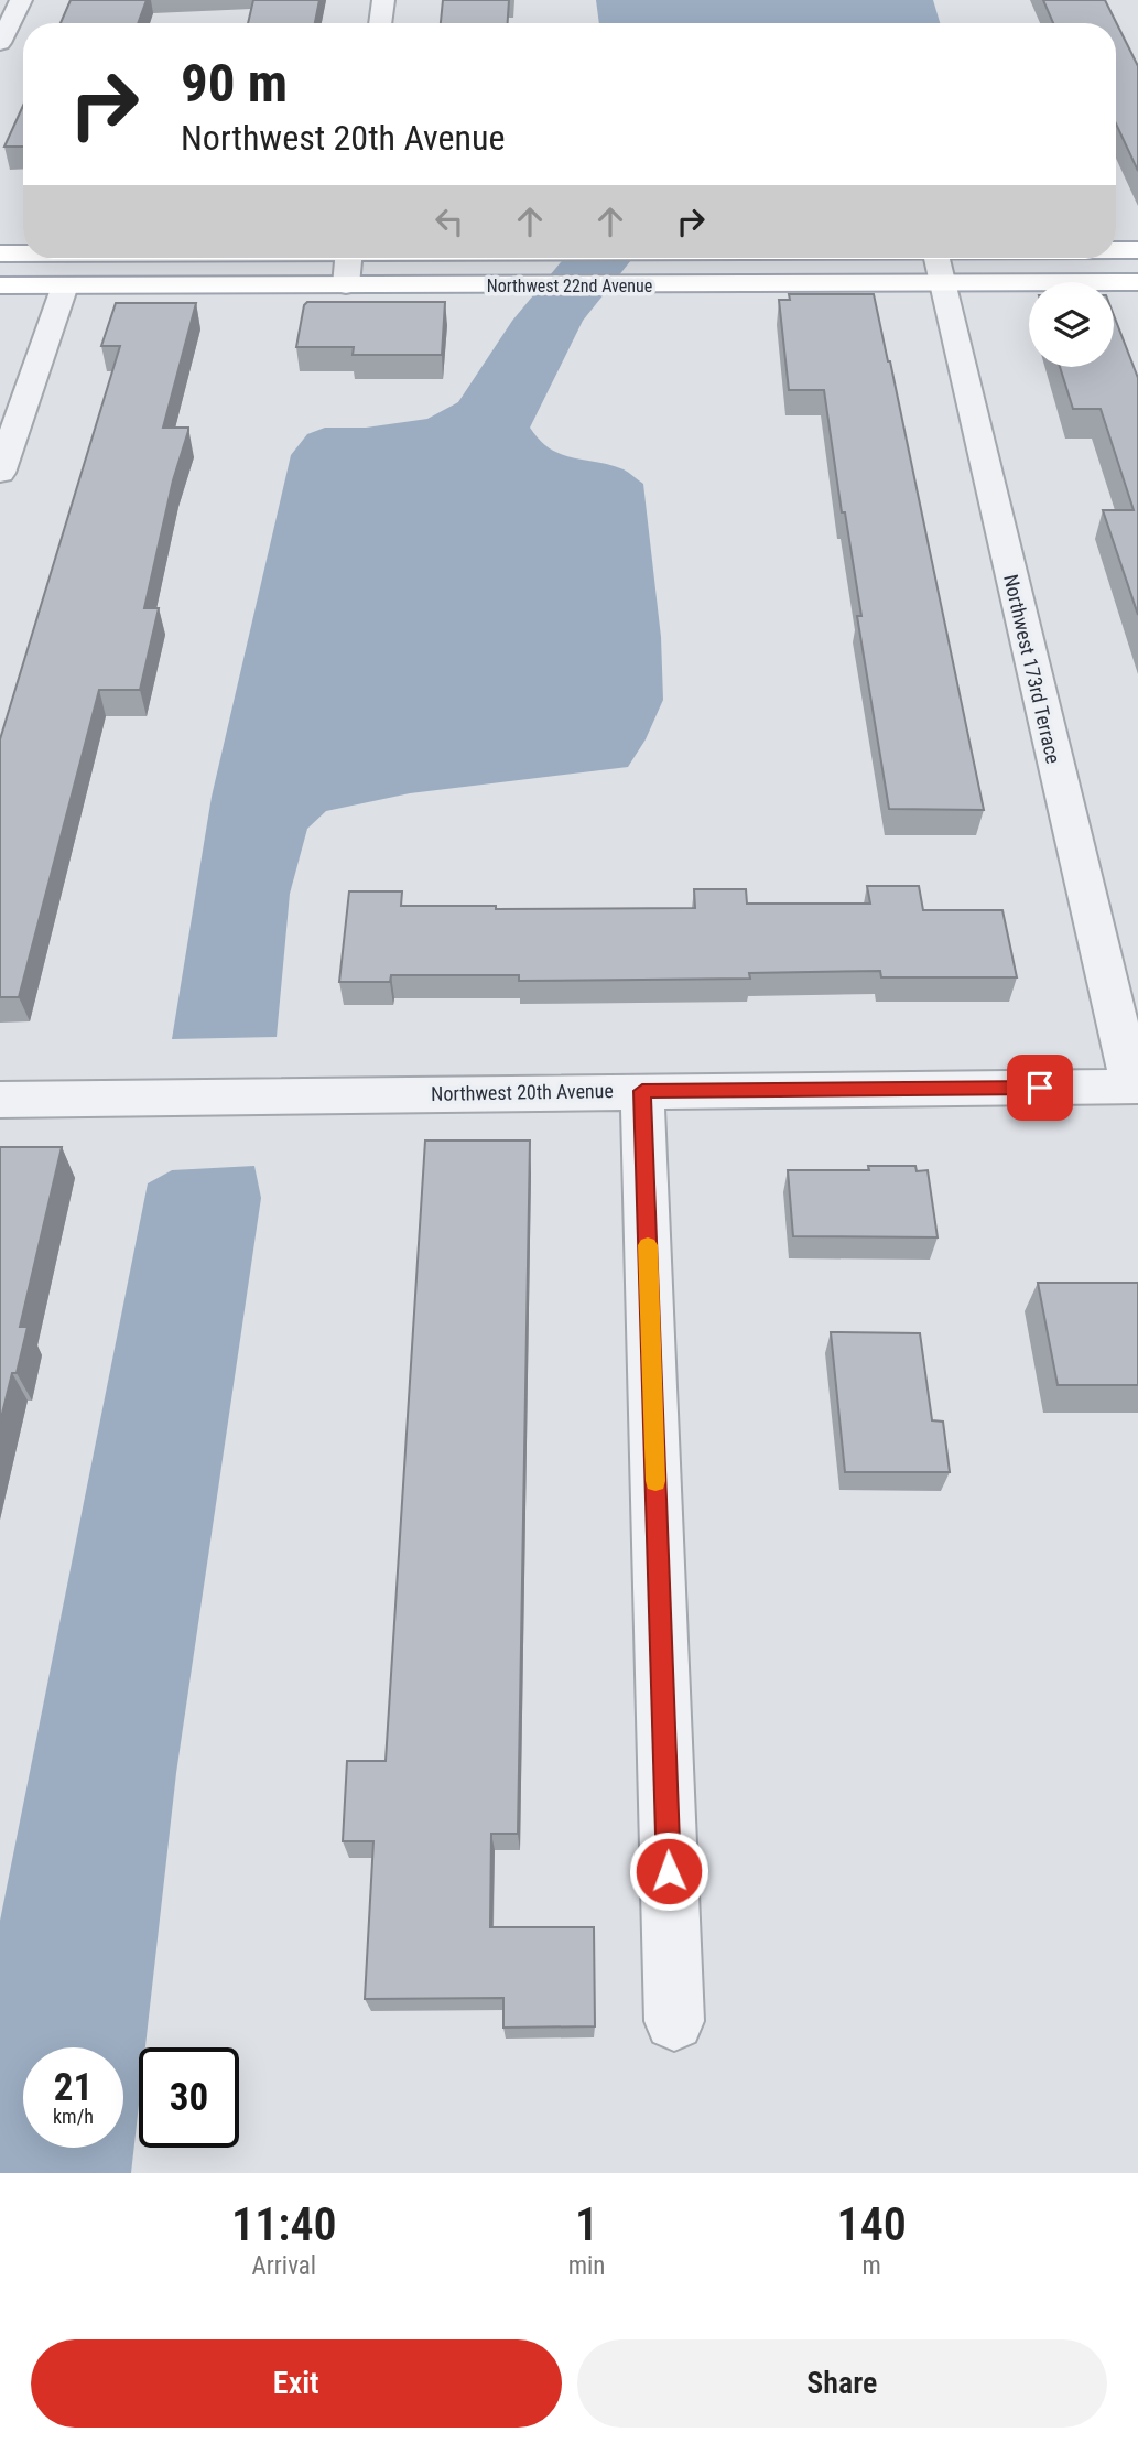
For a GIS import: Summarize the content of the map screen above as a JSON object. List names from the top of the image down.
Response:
{
  "streets": {
    "main road": ["Northwest 22nd Avenue"],
    "street": ["Northwest 173rd Terrace", "Northwest 20th Avenue"]
  },
  "crossings": [
    ["Northwest 22nd Avenue", "Northwest 173rd Terrace"],
    ["Northwest 173rd Terrace", "Northwest 20th Avenue"]
  ],
  "page": {
    "turn": ["90 m", "Northwest 20th Avenue"],
    "speed": "21 km/h",
    "limit": "30",
    "eta": [
      "11:40",
      "Arrival",
      "1",
      "min",
      "140",
      "m"
    ],
    "buttons": ["Exit", "Share"]
  }
}
